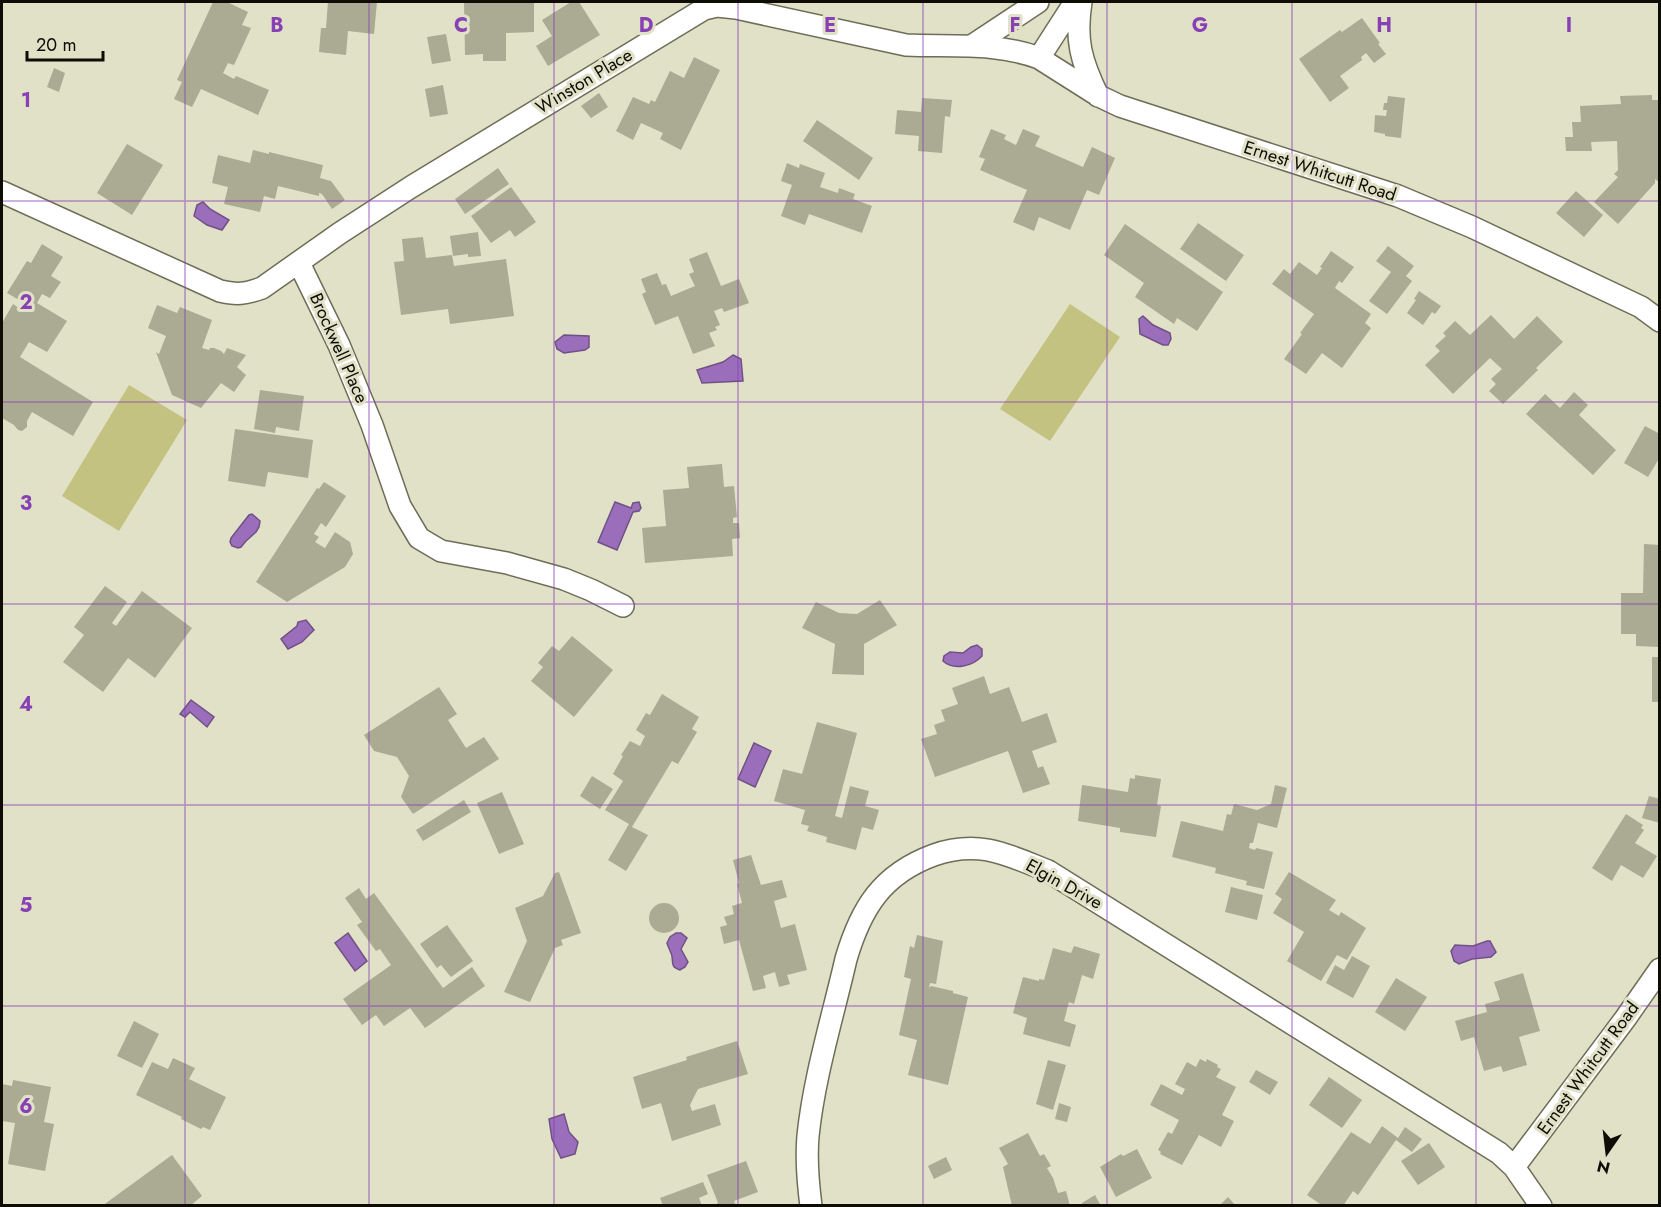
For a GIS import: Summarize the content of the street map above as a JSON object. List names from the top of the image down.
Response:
{
  "streets": {
    "street": [
      "Winston Place",
      "Ernest Whitcutt Road",
      "Brockwell Place",
      "Elgin Drive"
    ]
  },
  "crossings": [
    ["Winston Place", "Ernest Whitcutt Road"],
    ["Winston Place", "Brockwell Place"],
    ["Ernest Whitcutt Road", "Elgin Drive"]
  ],
  "scale_bar": "20 m",
  "north": "bottom",
  "grid": {
    "columns": [
      "B",
      "C",
      "D",
      "E",
      "F",
      "G",
      "H",
      "I"
    ],
    "rows": [
      "1",
      "2",
      "3",
      "4",
      "5",
      "6"
    ]
  }
}
